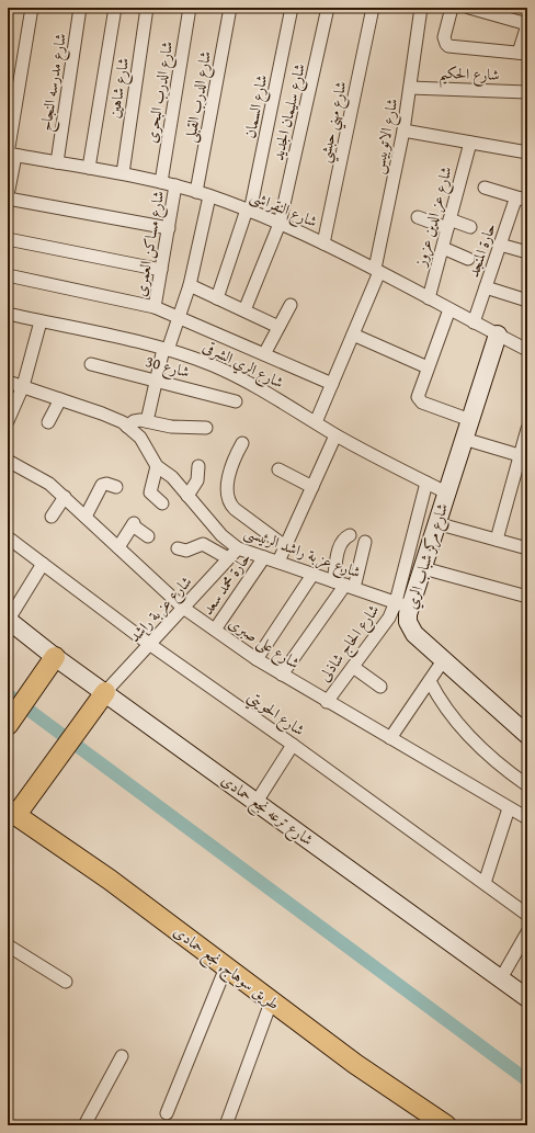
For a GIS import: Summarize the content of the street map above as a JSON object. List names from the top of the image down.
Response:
{
  "streets": {
    "main road": ["طريق سوهاج, نجع حمادى"],
    "street": [
      "شارع الحكيم",
      "شارع مدرسه النجاح",
      "شارع شاهين",
      "شارع الدرب البحرى",
      "شارع الدرب القبلى",
      "شارع السمان",
      "شارع سليمان الجديد",
      "شارع مهني حبشي",
      "شارع الاتوبيس",
      "شارع النقراشى",
      "شارع عز الدين عزوز",
      "شارع مساكن العمرى",
      "حارة المنجد",
      "شارع الري الشرقى",
      "شارع 30",
      "شارع عزبة راشد الرئيسى",
      "شارع مركز شباب الري",
      "حارة محمد سعد",
      "شارع عزبة راشد",
      "شارع على صبرى",
      "شارع الحاج شاذلى",
      "شارع الحويتي",
      "شارع ترعه نجع حمادى"
    ]
  },
  "crossings": [
    ["شارع الحكيم", "شارع الاتوبيس"],
    ["شارع مدرسه النجاح", "شارع النقراشى"],
    ["شارع شاهين", "شارع النقراشى"],
    ["شارع الدرب البحرى", "شارع النقراشى"],
    ["شارع الدرب القبلى", "شارع النقراشى"],
    ["شارع السمان", "شارع النقراشى"],
    ["شارع سليمان الجديد", "شارع النقراشى"],
    ["شارع مهني حبشي", "شارع النقراشى"],
    ["شارع الاتوبيس", "شارع النقراشى"],
    ["شارع الاتوبيس", "شارع الري الشرقى"],
    ["شارع النقراشى", "شارع عز الدين عزوز"],
    ["شارع النقراشى", "شارع مساكن العمرى"],
    ["شارع النقراشى", "حارة المنجد"],
    ["شارع النقراشى", "شارع مركز شباب الري"],
    ["شارع الري الشرقى", "شارع مركز شباب الري"],
    ["شارع الري الشرقى", "شارع الحاج شاذلى"],
    ["شارع عزبة راشد الرئيسى", "شارع مركز شباب الري"],
    ["شارع عزبة راشد الرئيسى", "حارة محمد سعد"],
    ["شارع عزبة راشد الرئيسى", "شارع عزبة راشد"],
    ["شارع عزبة راشد الرئيسى", "شارع الحاج شاذلى"],
    ["شارع مركز شباب الري", "شارع الحاج شاذلى"],
    ["حارة محمد سعد", "شارع على صبرى"],
    ["شارع عزبة راشد", "شارع على صبرى"],
    ["شارع عزبة راشد", "شارع الحويتي"],
    ["شارع عزبة راشد", "شارع ترعه نجع حمادى"],
    ["شارع على صبرى", "شارع الحاج شاذلى"]
  ]
}
